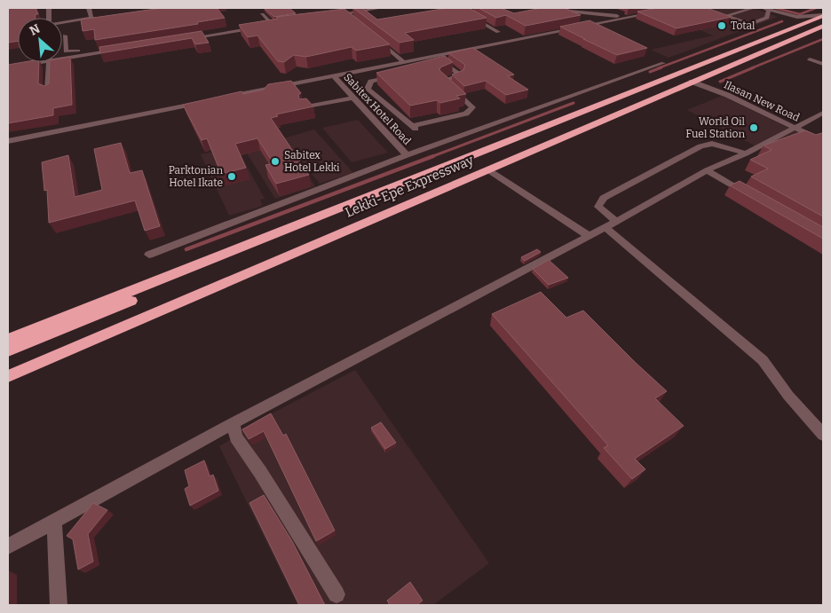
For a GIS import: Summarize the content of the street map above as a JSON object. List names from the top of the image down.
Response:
{
  "streets": {
    "highway": ["Lekki-Epe Expressway"],
    "street": ["Ilasan New Road", "Sabitex Hotel Road"]
  },
  "crossings": [
    ["Ilasan New Road", "Lekki-Epe Expressway"]
  ],
  "places": [
    "Total",
    "World Oil Fuel Station",
    "Sabitex Hotel Lekki",
    "Parktonian Hotel Ikate"
  ],
  "north": "top left"
}
